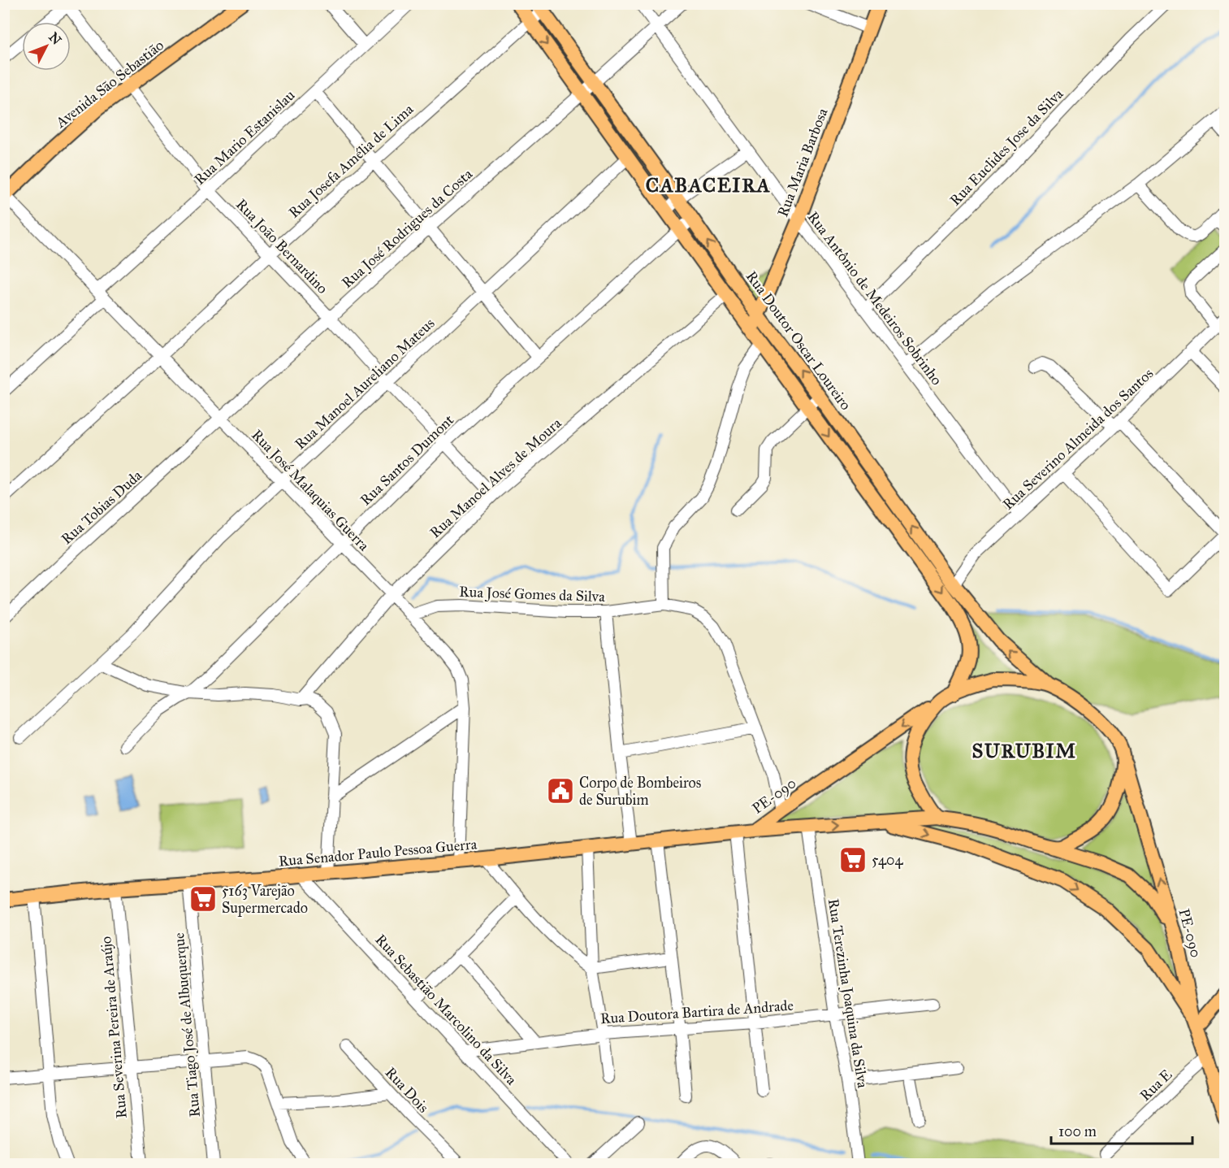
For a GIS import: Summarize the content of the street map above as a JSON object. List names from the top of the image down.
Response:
{
  "streets": {
    "main road": [
      "Avenida São Sebastião",
      "Rua Maria Barbosa",
      "Rua Doutor Oscar Loureiro",
      "PE-090",
      "Rua Senador Paulo Pessoa Guerra"
    ],
    "street": [
      "Rua Mario Estanislau",
      "Rua Euclides Jose da Silva",
      "Rua Josefa Amélia de Lima",
      "Rua José Rodrigues da Costa",
      "Rua João Bernardino",
      "Rua Antônio de Medeiros Sobrinho",
      "Rua Manoel Aureliano Mateus",
      "Rua Severino Almeida dos Santos",
      "Rua Santos Dumont",
      "Rua Manoel Alves de Moura",
      "Rua José Malaquias Guerra",
      "Rua Tobias Duda",
      "Rua José Gomes da Silva",
      "Rua Terezinha Joaquina da Silva",
      "Rua Sebastião Marcolino da Silva",
      "Rua Doutora Bartira de Andrade",
      "Rua Tiago José de Albuquerque",
      "Rua Severina Pereira de Araújo",
      "Rua E",
      "Rua Dois"
    ]
  },
  "crossings": [
    ["Avenida São Sebastião", "Rua João Bernardino"],
    ["Avenida São Sebastião", "Rua José Malaquias Guerra"],
    ["Rua Mario Estanislau", "Rua João Bernardino"],
    ["Rua Mario Estanislau", "Rua José Malaquias Guerra"],
    ["Rua Euclides Jose da Silva", "Rua Antônio de Medeiros Sobrinho"],
    ["Rua Josefa Amélia de Lima", "Rua João Bernardino"],
    ["Rua Josefa Amélia de Lima", "Rua Doutor Oscar Loureiro"],
    ["Rua Josefa Amélia de Lima", "Rua José Malaquias Guerra"],
    ["Rua Maria Barbosa", "Rua Antônio de Medeiros Sobrinho"],
    ["Rua Maria Barbosa", "Rua Doutor Oscar Loureiro"],
    ["Rua José Rodrigues da Costa", "Rua João Bernardino"],
    ["Rua José Rodrigues da Costa", "Rua Antônio de Medeiros Sobrinho"],
    ["Rua José Rodrigues da Costa", "Rua Doutor Oscar Loureiro"],
    ["Rua José Rodrigues da Costa", "Rua José Malaquias Guerra"],
    ["Rua José Rodrigues da Costa", "Rua Tobias Duda"],
    ["Rua João Bernardino", "Rua Manoel Aureliano Mateus"],
    ["Rua João Bernardino", "Rua Santos Dumont"],
    ["Rua João Bernardino", "Rua Manoel Alves de Moura"],
    ["Rua Antônio de Medeiros Sobrinho", "Rua Severino Almeida dos Santos"],
    ["Rua Doutor Oscar Loureiro", "Rua Severino Almeida dos Santos"],
    ["Rua Doutor Oscar Loureiro", "Rua Santos Dumont"],
    ["Rua Doutor Oscar Loureiro", "PE-090"],
    ["Rua Manoel Aureliano Mateus", "Rua José Malaquias Guerra"],
    ["Rua Santos Dumont", "Rua José Malaquias Guerra"],
    ["Rua Manoel Alves de Moura", "Rua José Malaquias Guerra"],
    ["Rua José Malaquias Guerra", "Rua Tobias Duda"],
    ["Rua José Malaquias Guerra", "Rua José Gomes da Silva"],
    ["Rua José Malaquias Guerra", "Rua Senador Paulo Pessoa Guerra"],
    ["Rua José Gomes da Silva", "PE-090"],
    ["PE-090", "Rua Senador Paulo Pessoa Guerra"],
    ["PE-090", "Rua Terezinha Joaquina da Silva"],
    ["PE-090", "Rua E"],
    ["Rua Senador Paulo Pessoa Guerra", "Rua Sebastião Marcolino da Silva"],
    ["Rua Senador Paulo Pessoa Guerra", "Rua Tiago José de Albuquerque"],
    ["Rua Senador Paulo Pessoa Guerra", "Rua Severina Pereira de Araújo"],
    ["Rua Terezinha Joaquina da Silva", "Rua Doutora Bartira de Andrade"],
    ["Rua Sebastião Marcolino da Silva", "Rua Doutora Bartira de Andrade"]
  ],
  "districts": ["CABACEIRA", "SURUBIM"],
  "places": {
    "public building": ["Corpo de Bombeiros de Surubim"],
    "supermarket": ["5404", "5163 Varejão Supermercado"]
  },
  "scale_bar": "100 m",
  "north": "top right"
}
